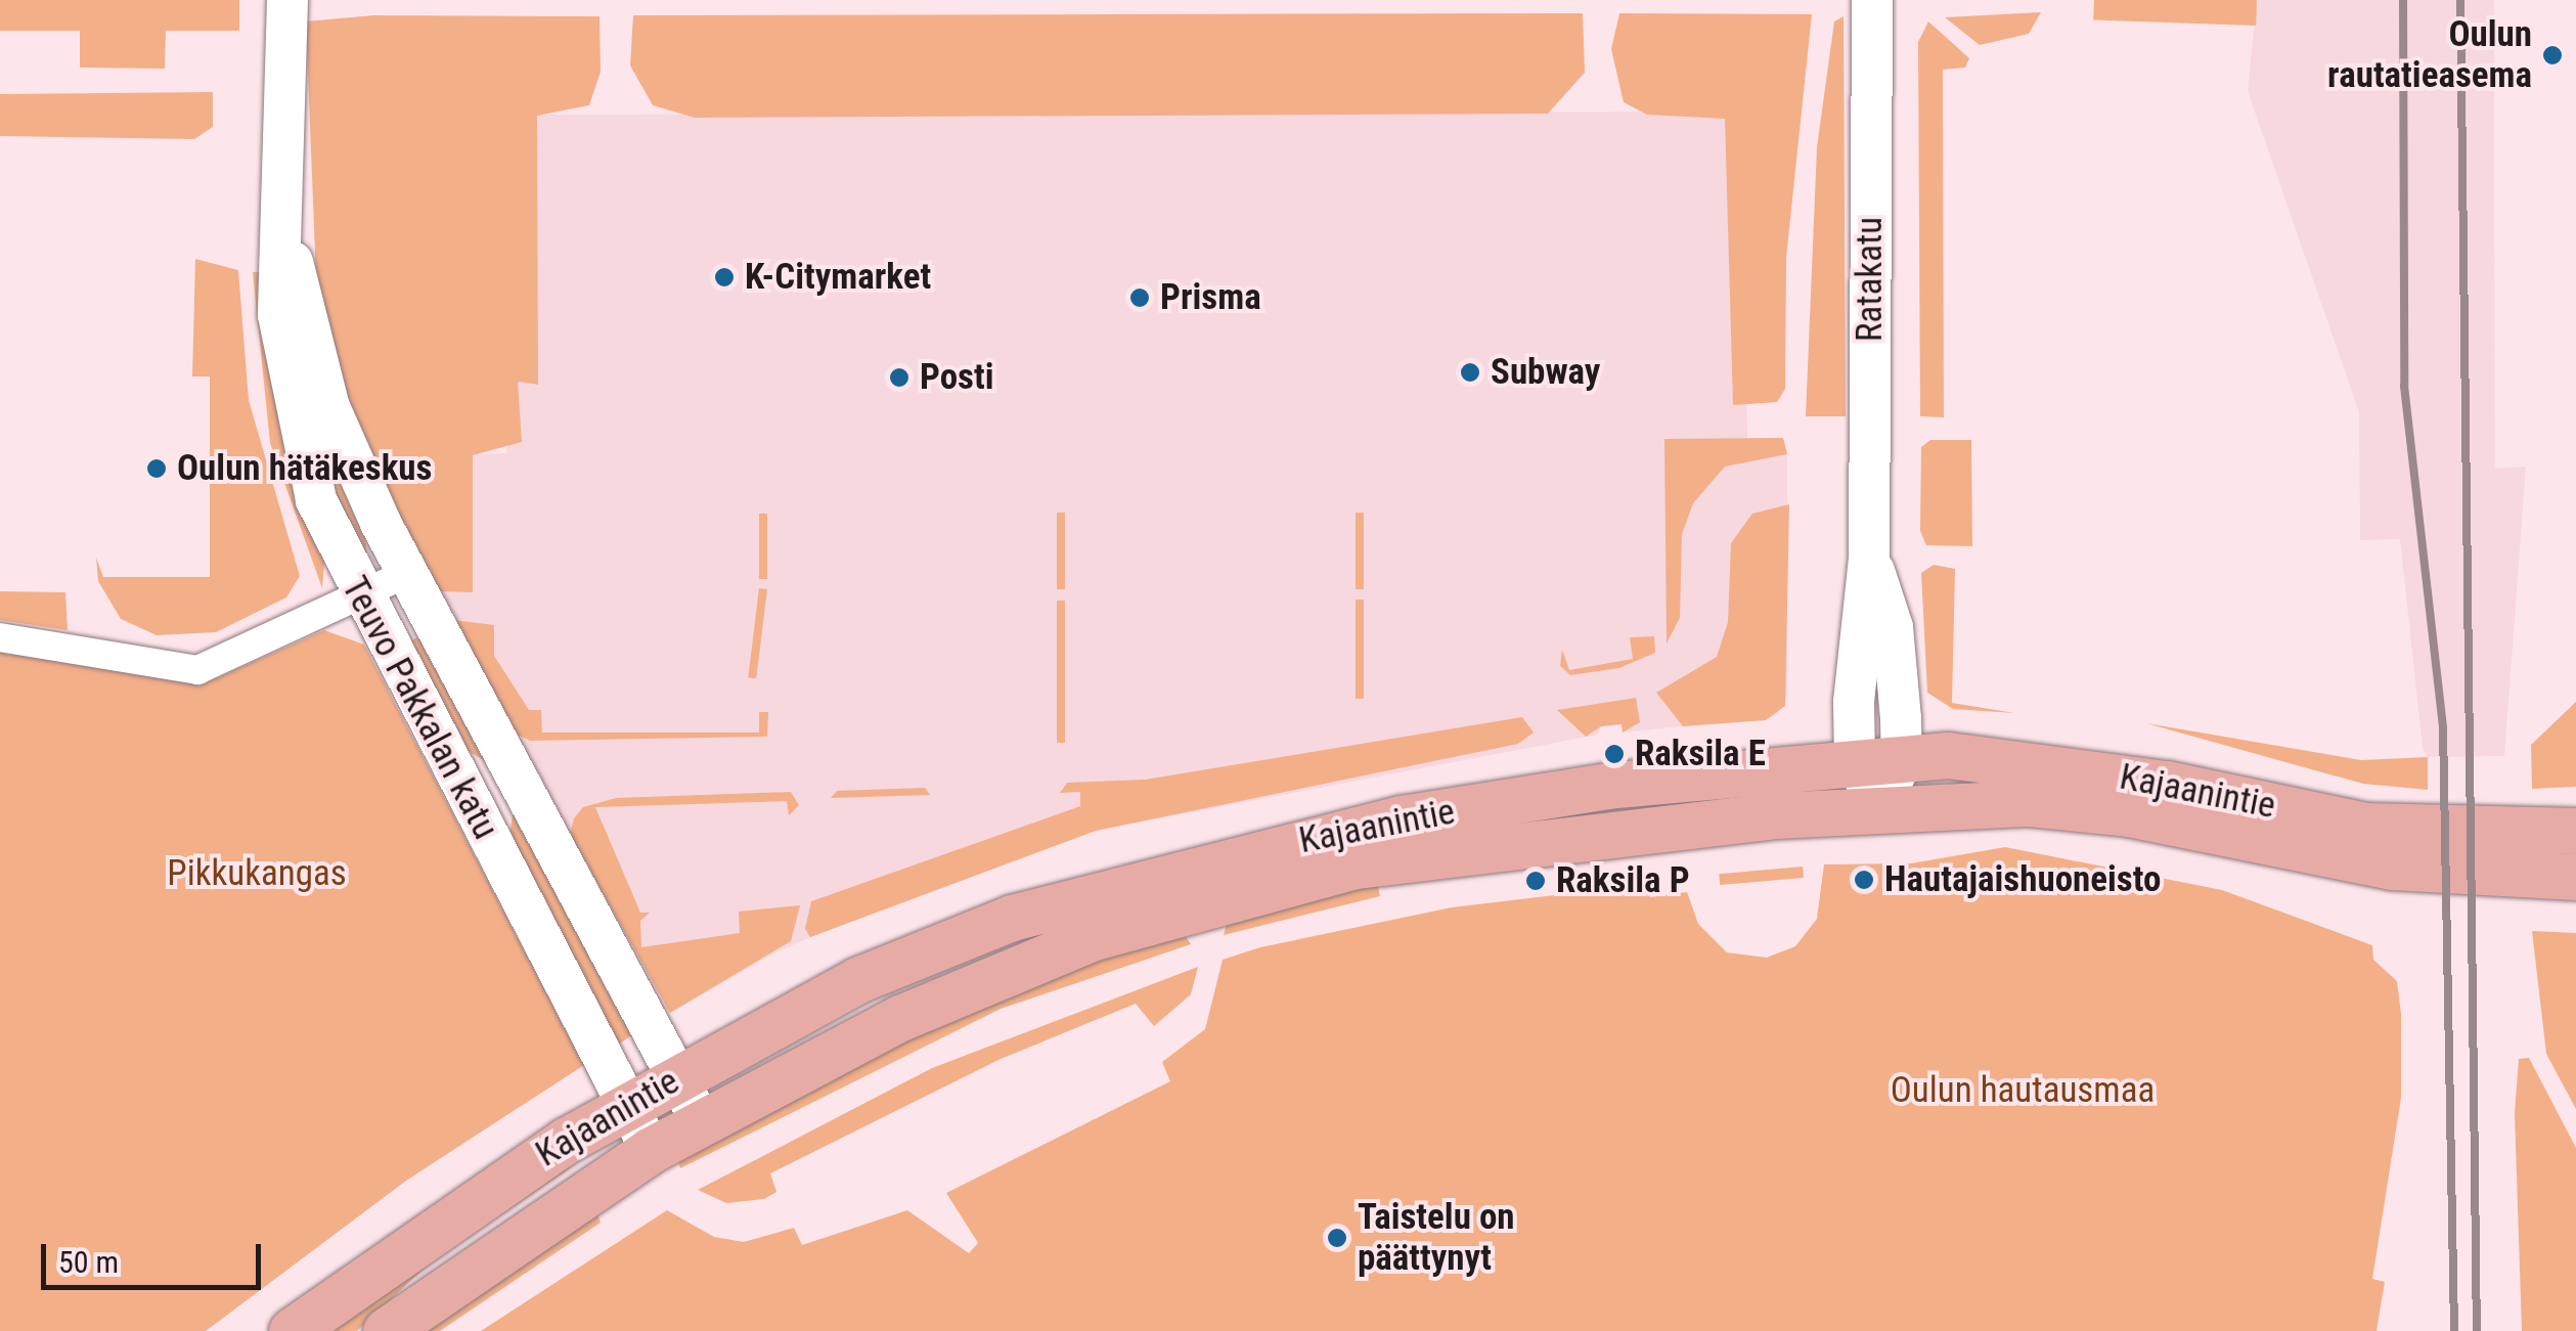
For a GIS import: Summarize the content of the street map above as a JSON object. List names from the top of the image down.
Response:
{
  "streets": {
    "main road": ["Kajaanintie"],
    "street": ["Ratakatu", "Teuvo Pakkalan katu"]
  },
  "crossings": [
    ["Ratakatu", "Kajaanintie"],
    ["Teuvo Pakkalan katu", "Kajaanintie"]
  ],
  "parks": ["Pikkukangas", "Oulun hautausmaa"],
  "places": [
    "Oulun rautatieasema",
    "K-Citymarket",
    "Prisma",
    "Subway",
    "Posti",
    "Oulun hätäkeskus",
    "Raksila E",
    "Hautajaishuoneisto",
    "Raksila P",
    "Taistelu on päättynyt"
  ],
  "scale_bar": "50 m"
}
